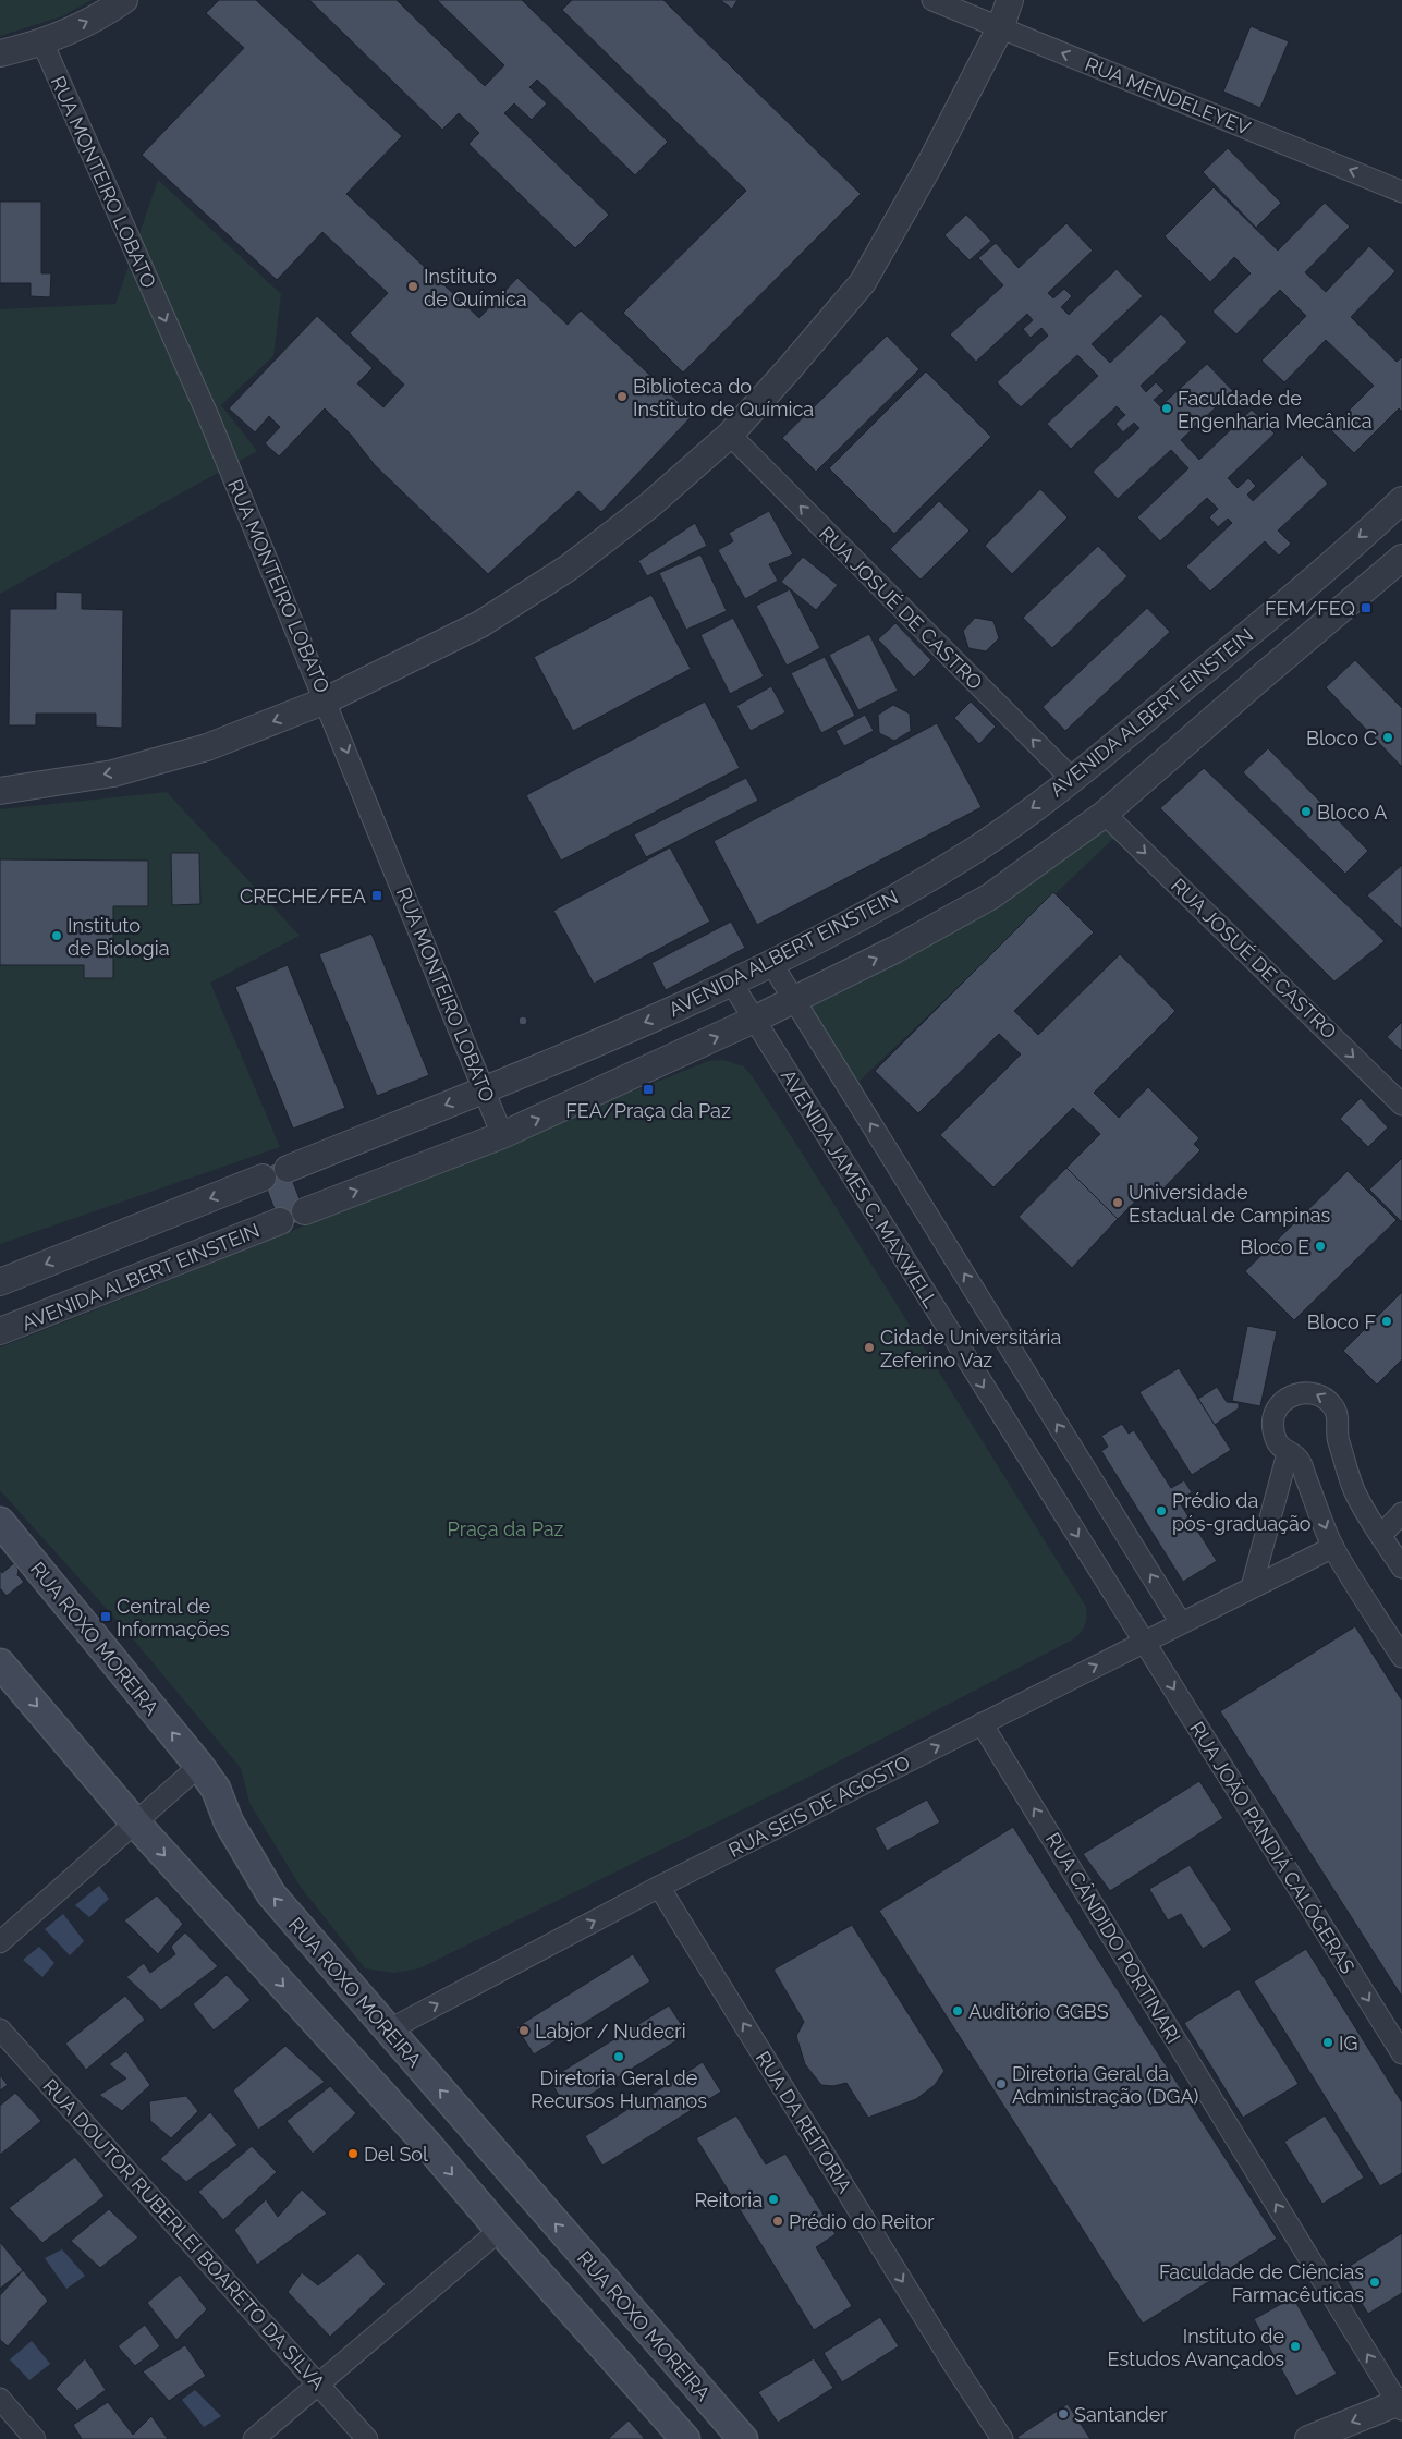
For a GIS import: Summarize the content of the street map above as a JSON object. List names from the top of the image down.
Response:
{
  "streets": {
    "main road": ["RUA ROXO MOREIRA"],
    "street": [
      "RUA MENDELEYEV",
      "RUA MONTEIRO LOBATO",
      "RUA JOSUÉ DE CASTRO",
      "AVENIDA ALBERT EINSTEIN",
      "AVENIDA JAMES C. MAXWELL",
      "RUA SEIS DE AGOSTO",
      "RUA JOÃO PANDIÁ CALÓGERAS",
      "RUA CÂNDIDO PORTINARI",
      "RUA DA REITORIA",
      "RUA DOUTOR RUBERLEI BOARETO DA SILVA"
    ]
  },
  "crossings": [
    ["RUA MONTEIRO LOBATO", "AVENIDA ALBERT EINSTEIN"],
    ["RUA JOSUÉ DE CASTRO", "AVENIDA ALBERT EINSTEIN"],
    ["AVENIDA ALBERT EINSTEIN", "AVENIDA JAMES C. MAXWELL"],
    ["AVENIDA JAMES C. MAXWELL", "RUA SEIS DE AGOSTO"],
    ["AVENIDA JAMES C. MAXWELL", "RUA JOÃO PANDIÁ CALÓGERAS"],
    ["RUA ROXO MOREIRA", "RUA SEIS DE AGOSTO"],
    ["RUA SEIS DE AGOSTO", "RUA JOÃO PANDIÁ CALÓGERAS"],
    ["RUA SEIS DE AGOSTO", "RUA CÂNDIDO PORTINARI"],
    ["RUA SEIS DE AGOSTO", "RUA DA REITORIA"]
  ],
  "one_way": [
    "RUA MENDELEYEV",
    "RUA MONTEIRO LOBATO",
    "RUA SEIS DE AGOSTO",
    "RUA JOÃO PANDIÁ CALÓGERAS",
    "RUA CÂNDIDO PORTINARI"
  ],
  "parks": ["Praça da Paz"],
  "places": {
    "other": [
      "Instituto de Química",
      "Biblioteca do Instituto de Química",
      "Faculdade de Engenharia Mecânica",
      "Bloco C",
      "Bloco A",
      "Instituto de Biologia",
      "Universidade Estadual de Campinas",
      "Bloco E",
      "Bloco F",
      "Cidade Universitária Zeferino Vaz",
      "Prédio da pós-graduação",
      "Auditório GGBS",
      "Labjor / Nudecri",
      "IG",
      "Diretoria Geral de Recursos Humanos",
      "Diretoria Geral da Administração (DGA)",
      "Del Sol",
      "Reitoria",
      "Prédio do Reitor",
      "Faculdade de Ciências Farmacêuticas",
      "Instituto de Estudos Avançados",
      "Santander"
    ],
    "transit": [
      "FEM/FEQ",
      "CRECHE/FEA",
      "FEA/Praça da Paz",
      "Central de Informações"
    ]
  }
}
